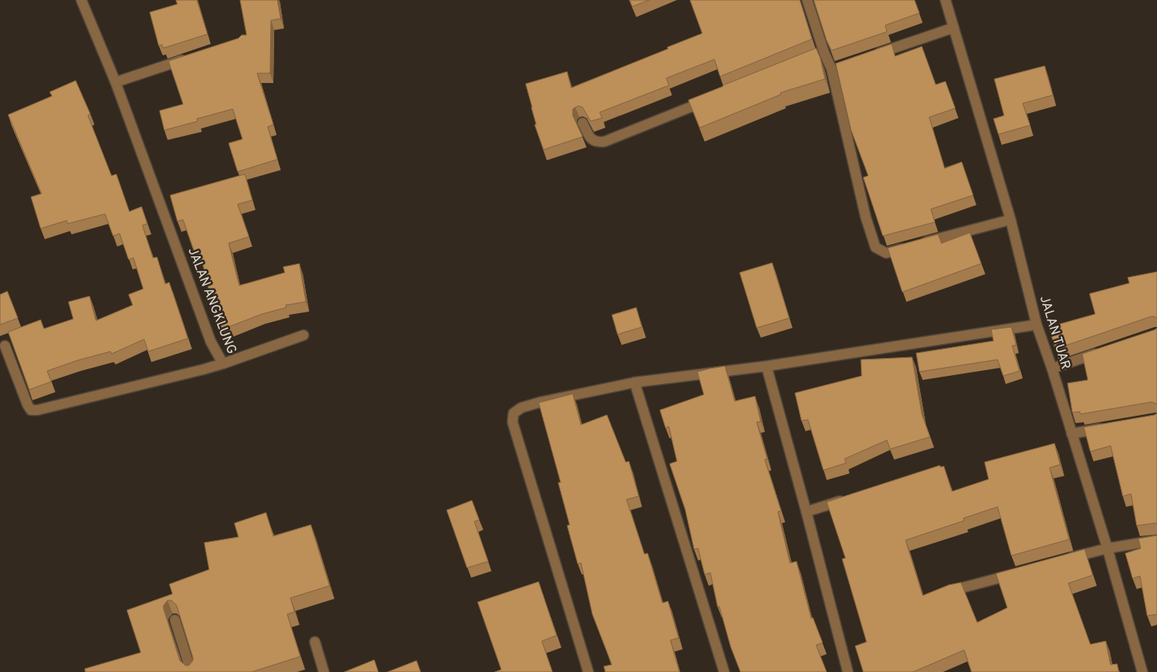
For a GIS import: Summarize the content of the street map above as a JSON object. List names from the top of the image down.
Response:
{
  "streets": {
    "street": ["JALAN ANGKLUNG", "JALAN TUAR"]
  }
}
